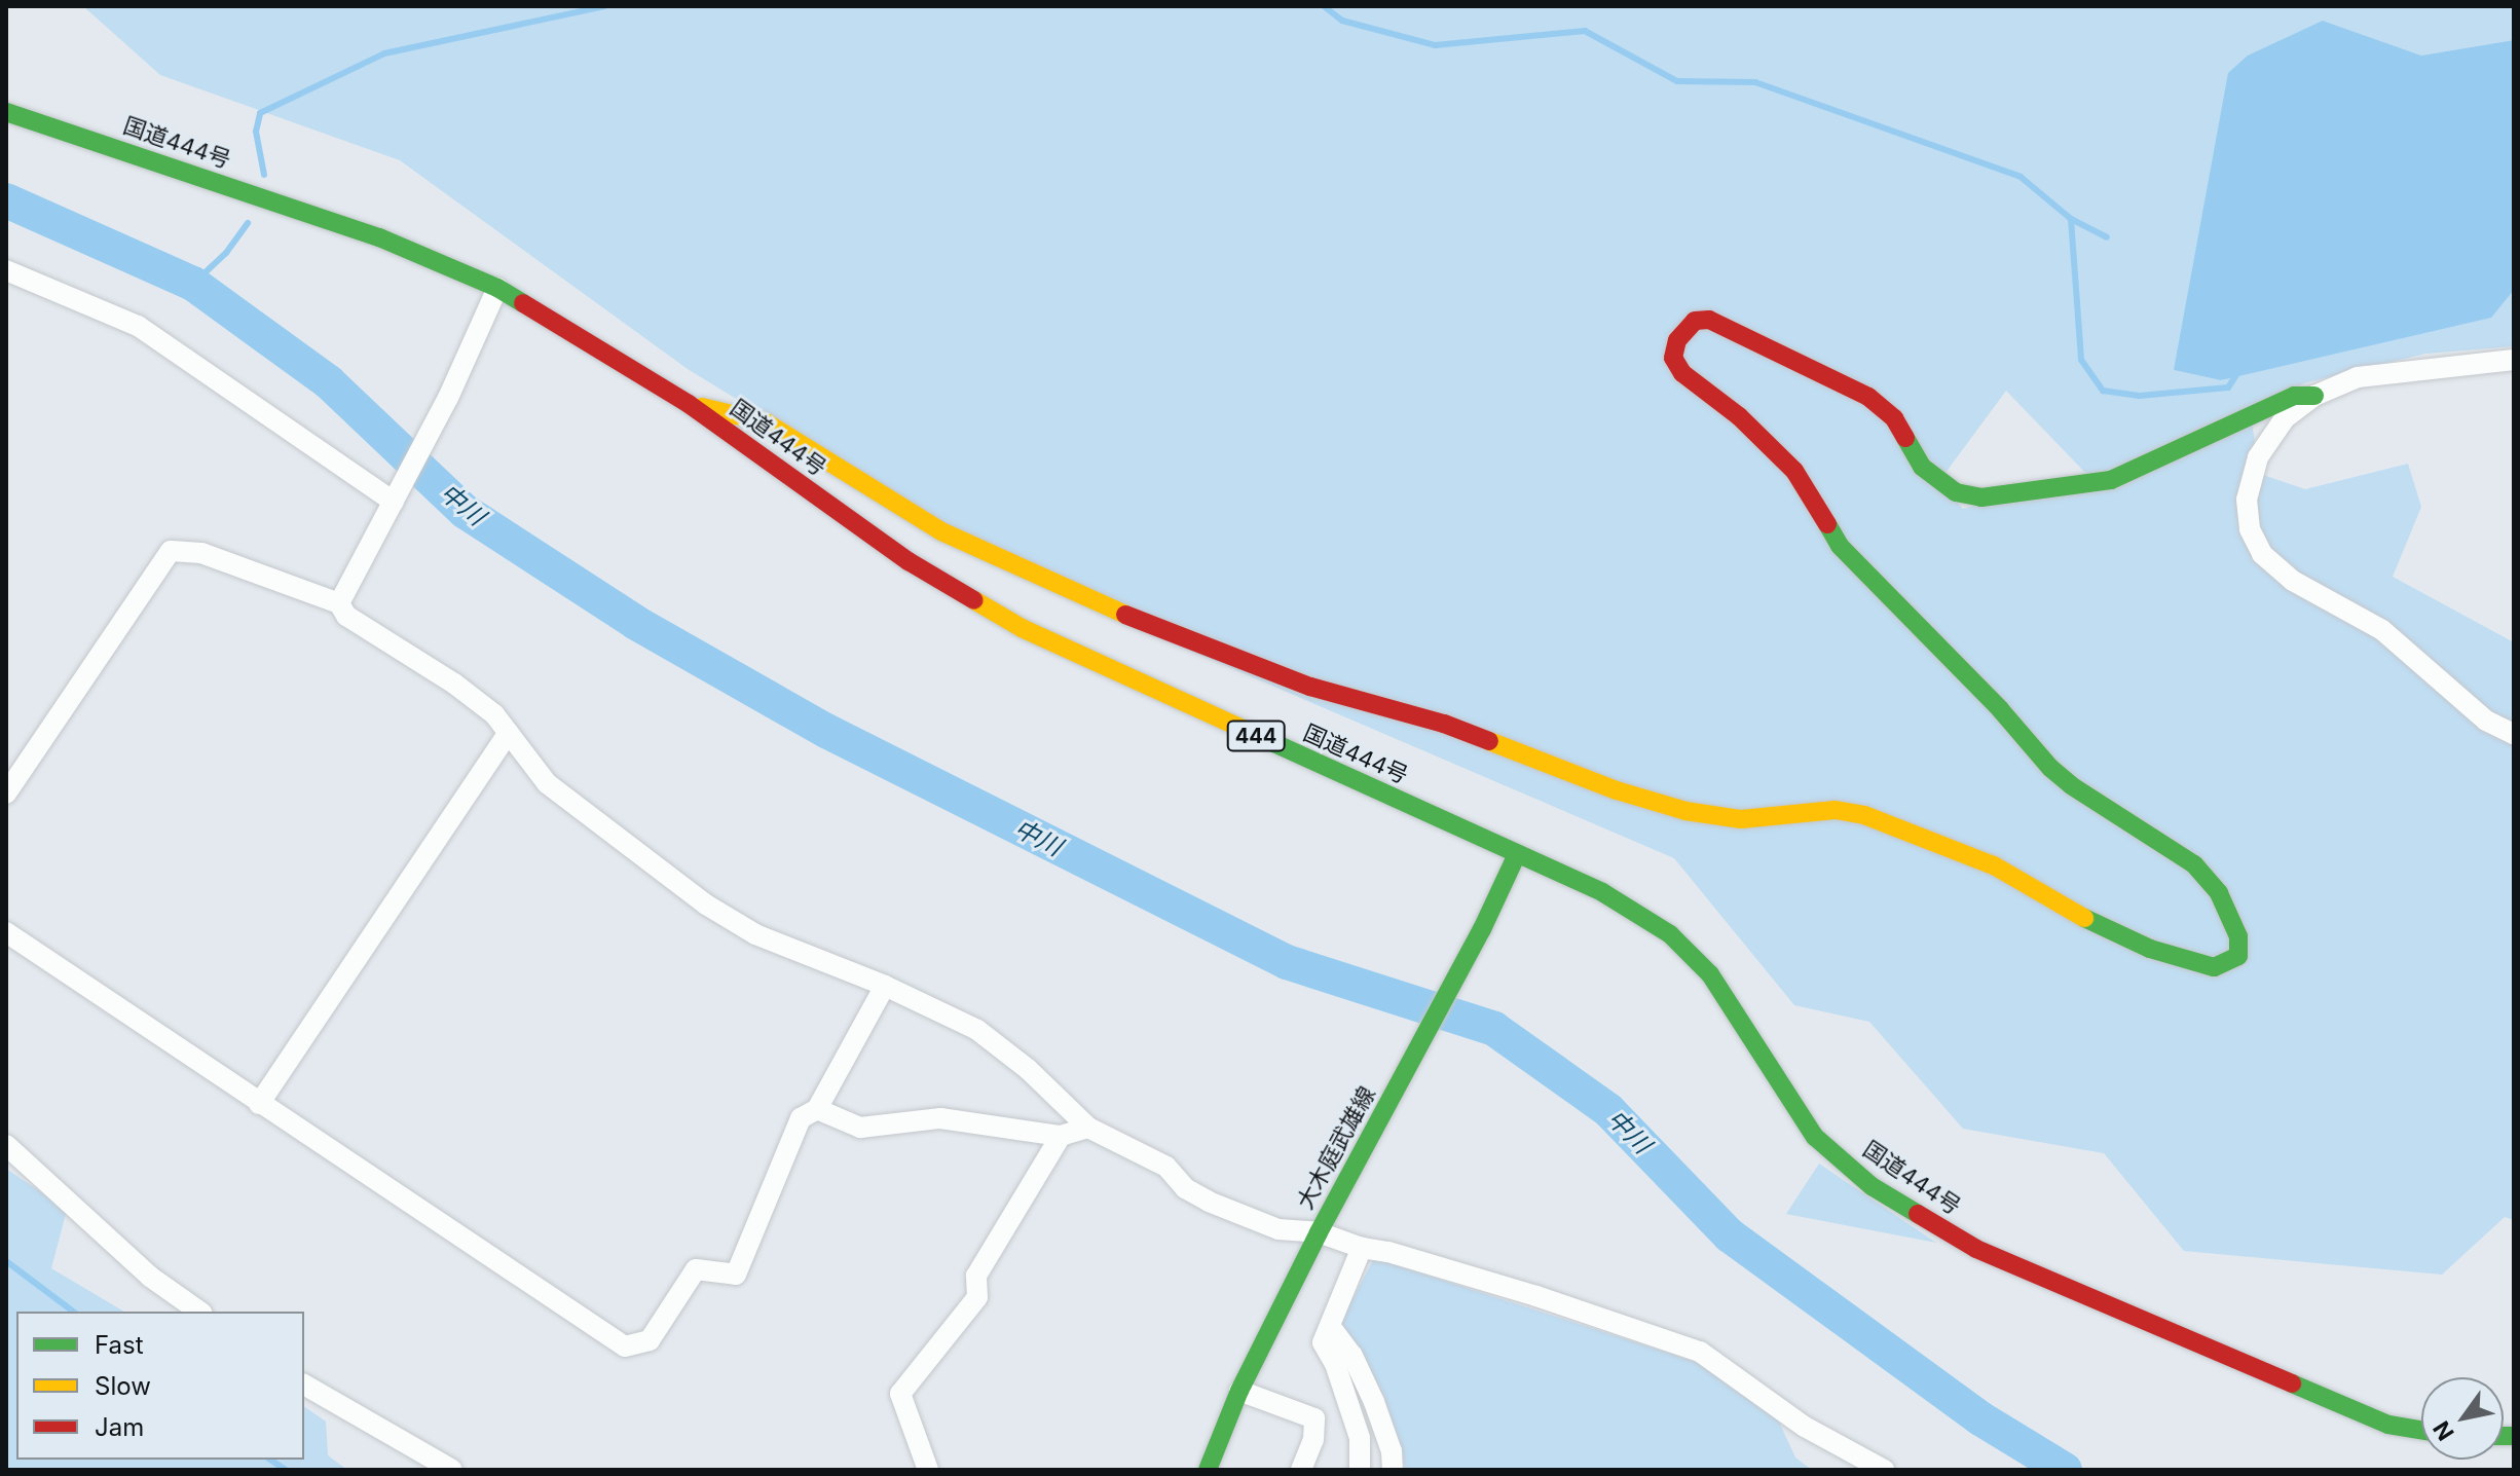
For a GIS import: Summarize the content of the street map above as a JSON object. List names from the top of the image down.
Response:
{
  "streets": {
    "main road": ["国道444号", "444", "大木庭武雄線"]
  },
  "crossings": [
    ["国道444号", "大木庭武雄線"]
  ],
  "water": ["中川"],
  "legend": ["Fast", "Slow", "Jam"],
  "north": "bottom left"
}
